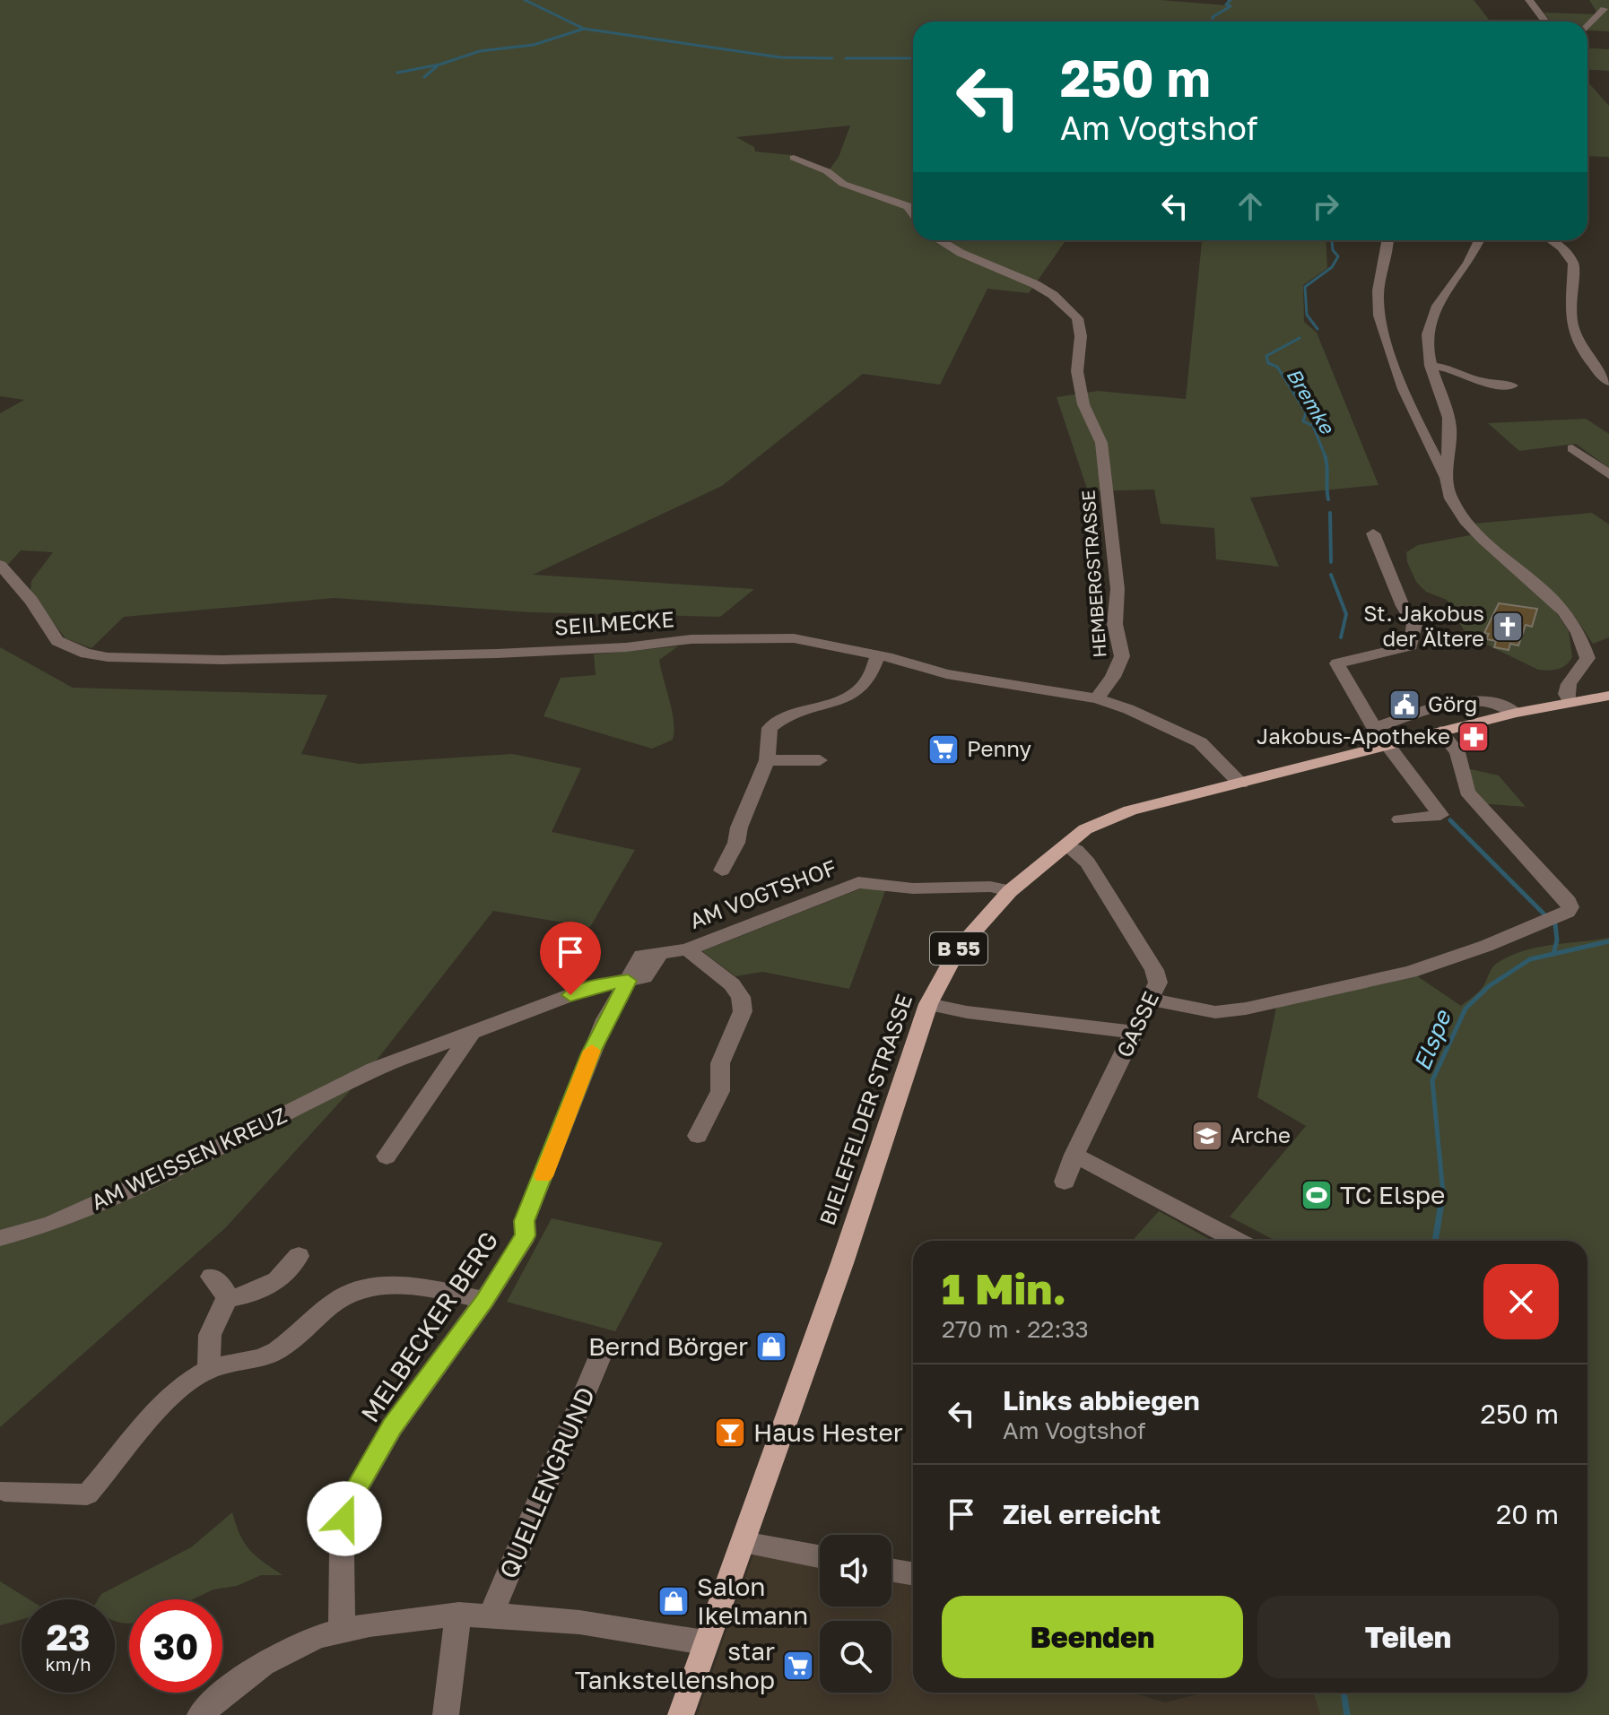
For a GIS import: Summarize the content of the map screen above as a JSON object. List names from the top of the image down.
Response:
{
  "streets": {
    "main road": ["B 55", "BIELEFELDER STRASSE"],
    "street": [
      "HEMBERGSTRASSE",
      "SEILMECKE",
      "AM VOGTSHOF",
      "GASSE",
      "AM WEISSEN KREUZ",
      "MELBECKER BERG",
      "QUELLENGRUND"
    ]
  },
  "crossings": [
    ["HEMBERGSTRASSE", "SEILMECKE"],
    ["SEILMECKE", "BIELEFELDER STRASSE"],
    ["AM VOGTSHOF", "BIELEFELDER STRASSE"],
    ["AM VOGTSHOF", "AM WEISSEN KREUZ"],
    ["AM VOGTSHOF", "MELBECKER BERG"],
    ["GASSE", "BIELEFELDER STRASSE"]
  ],
  "water": ["Bremke", "Elspe"],
  "places": {
    "church": ["St. Jakobus der Ältere"],
    "public building": ["Görg"],
    "pharmacy": ["Jakobus-Apotheke"],
    "supermarket": ["Penny", "star Tankstellenshop"],
    "school or university": ["Arche"],
    "sports": ["TC Elspe"],
    "shop": ["Bernd Börger", "Salon Ikelmann"],
    "bar": ["Haus Hester"]
  },
  "page": {
    "turn": ["250 m", "Am Vogtshof"],
    "heading": ["1 Min.", "270 m · 22:33"],
    "list": [
      {
        "name": "Links abbiegen",
        "note": "Am Vogtshof",
        "value": "250 m"
      },
      {
        "name": "Ziel erreicht",
        "value": "20 m"
      }
    ],
    "buttons": ["Beenden", "Teilen"],
    "speed": "23 km/h",
    "limit": "30"
  }
}
